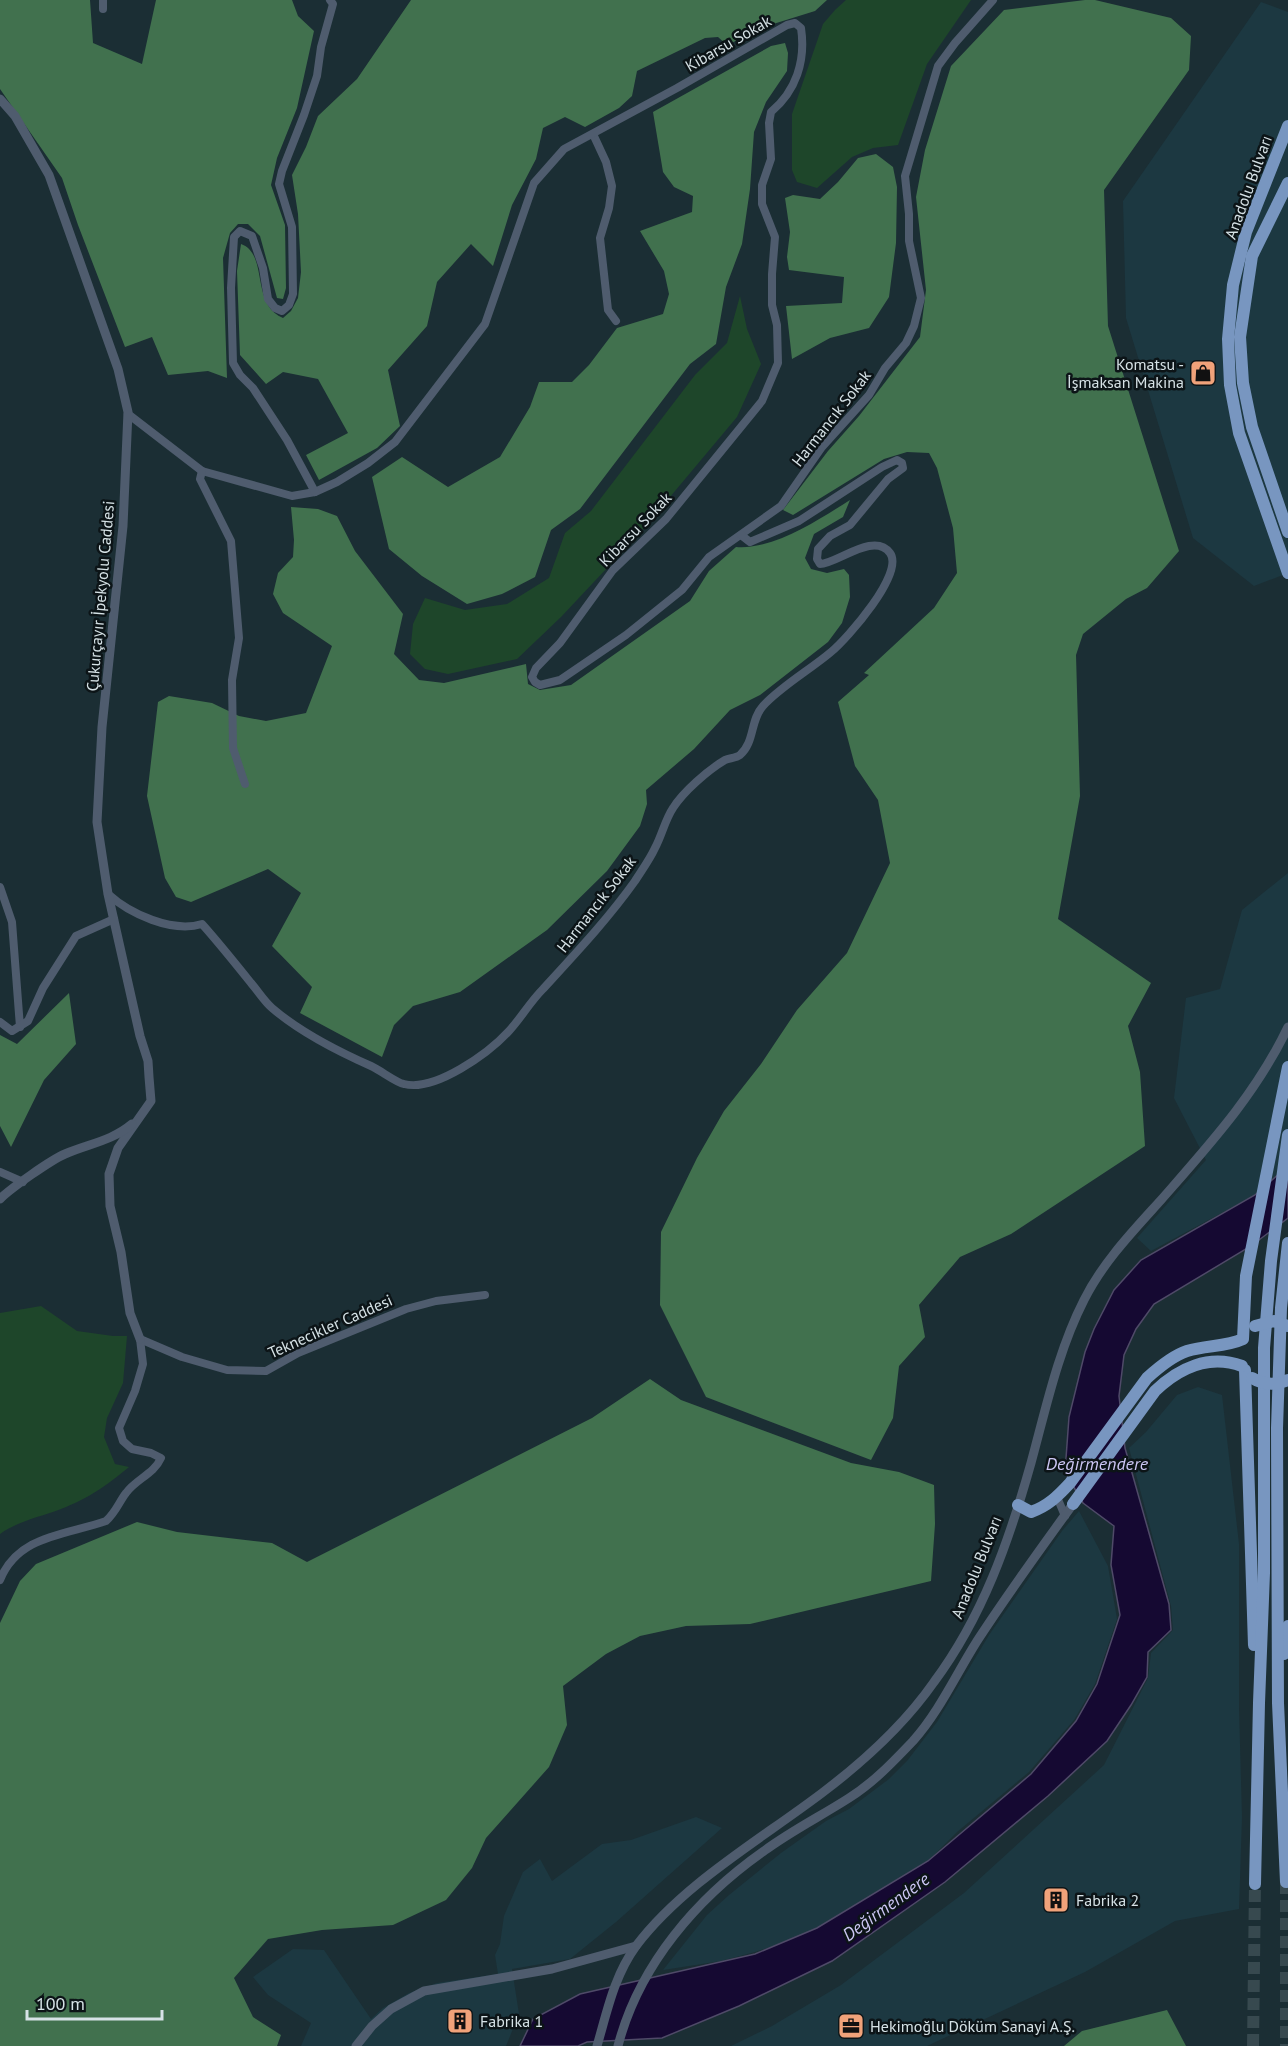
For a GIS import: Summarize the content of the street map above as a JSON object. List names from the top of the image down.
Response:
{
  "streets": {
    "highway": ["Anadolu Bulvarı"],
    "street": [
      "Kibarsu Sokak",
      "Harmancık Sokak",
      "Çukurçayır İpekyolu Caddesi",
      "Teknecikler Caddesi"
    ]
  },
  "crossings": [
    ["Kibarsu Sokak", "Harmancık Sokak"],
    ["Kibarsu Sokak", "Çukurçayır İpekyolu Caddesi"],
    ["Harmancık Sokak", "Çukurçayır İpekyolu Caddesi"]
  ],
  "water": ["Değirmendere"],
  "places": {
    "shop": ["Komatsu - İşmaksan Makina"],
    "building": ["Fabrika 2", "Fabrika 1"],
    "office": ["Hekimoğlu Döküm Sanayi A.Ş."]
  },
  "scale_bar": "100 m"
}
